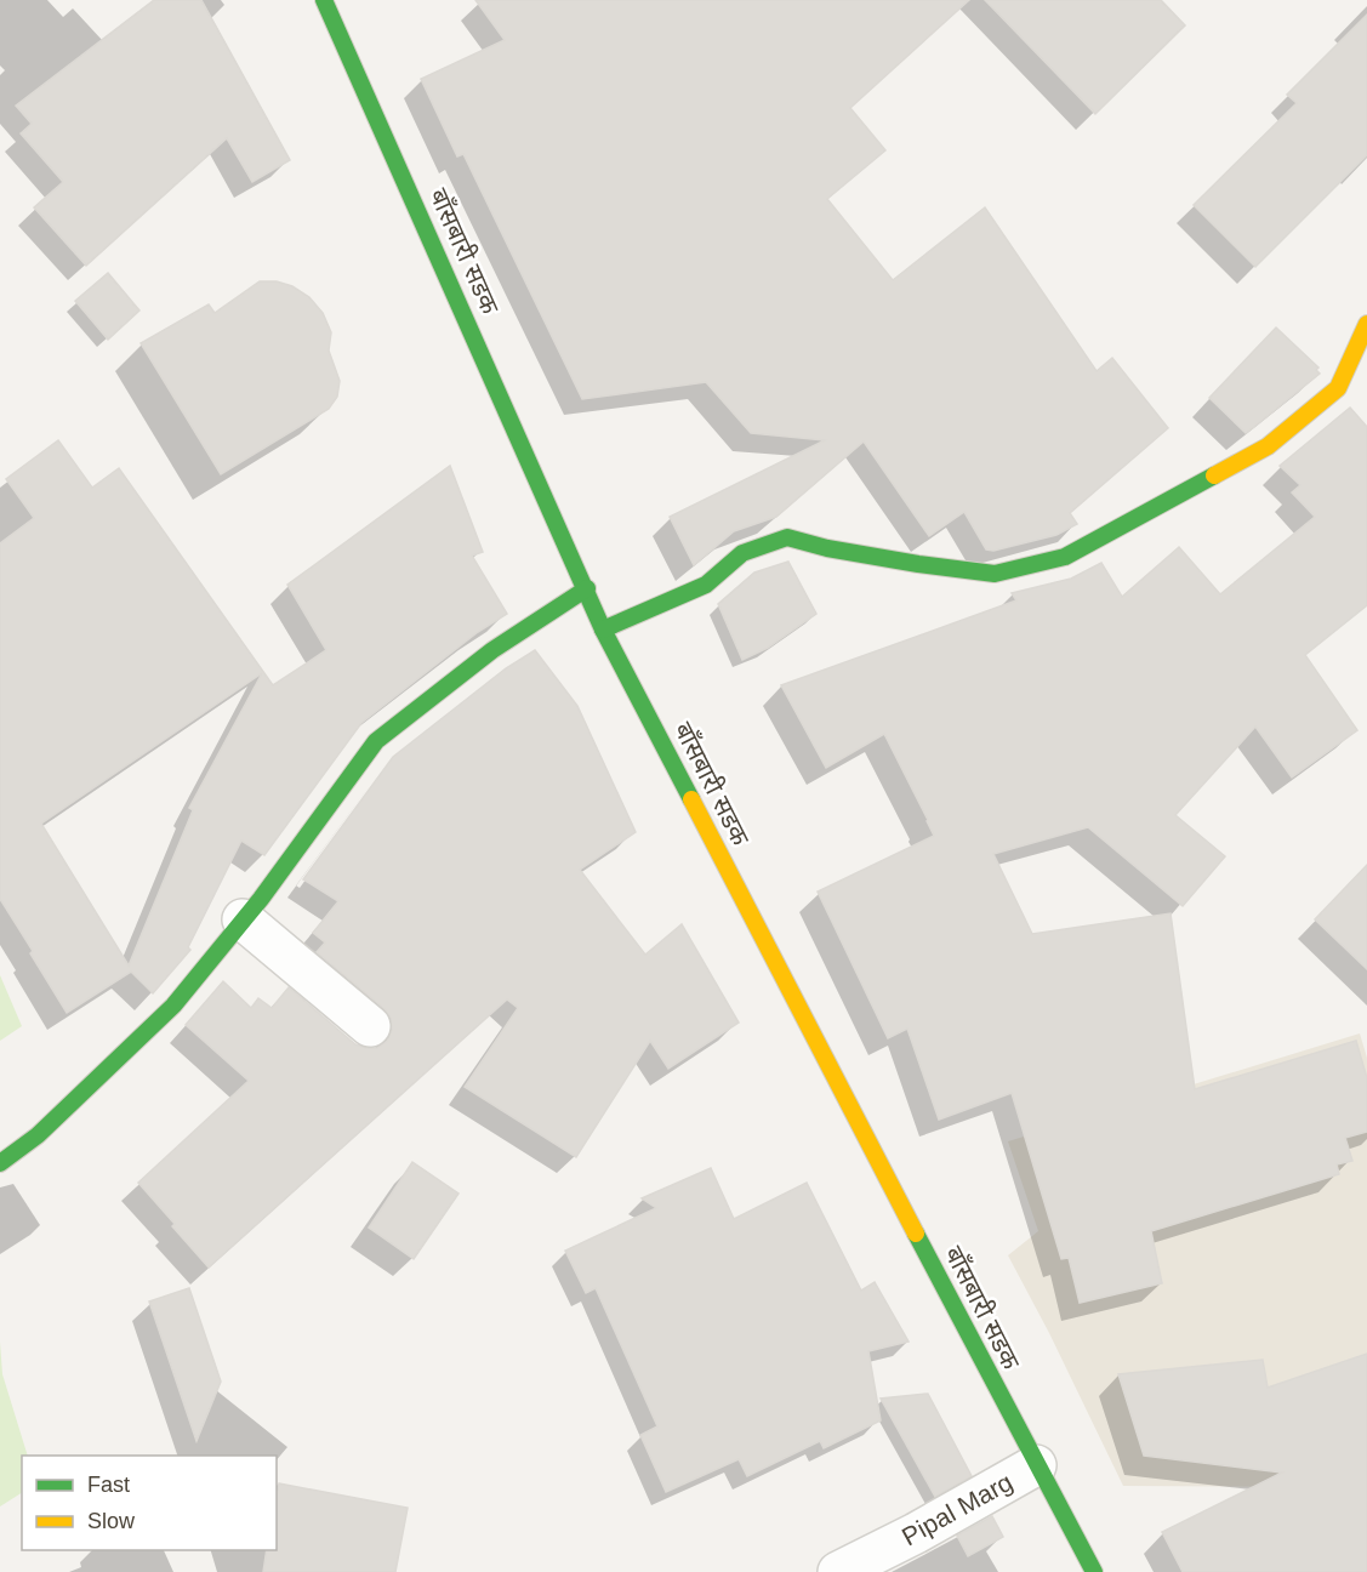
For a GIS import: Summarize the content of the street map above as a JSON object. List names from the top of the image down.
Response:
{
  "streets": {
    "main road": ["बाँसबारी सडक"],
    "street": ["Pipal Marg"]
  },
  "crossings": [
    ["बाँसबारी सडक", "Pipal Marg"]
  ],
  "legend": ["Fast", "Slow"]
}
